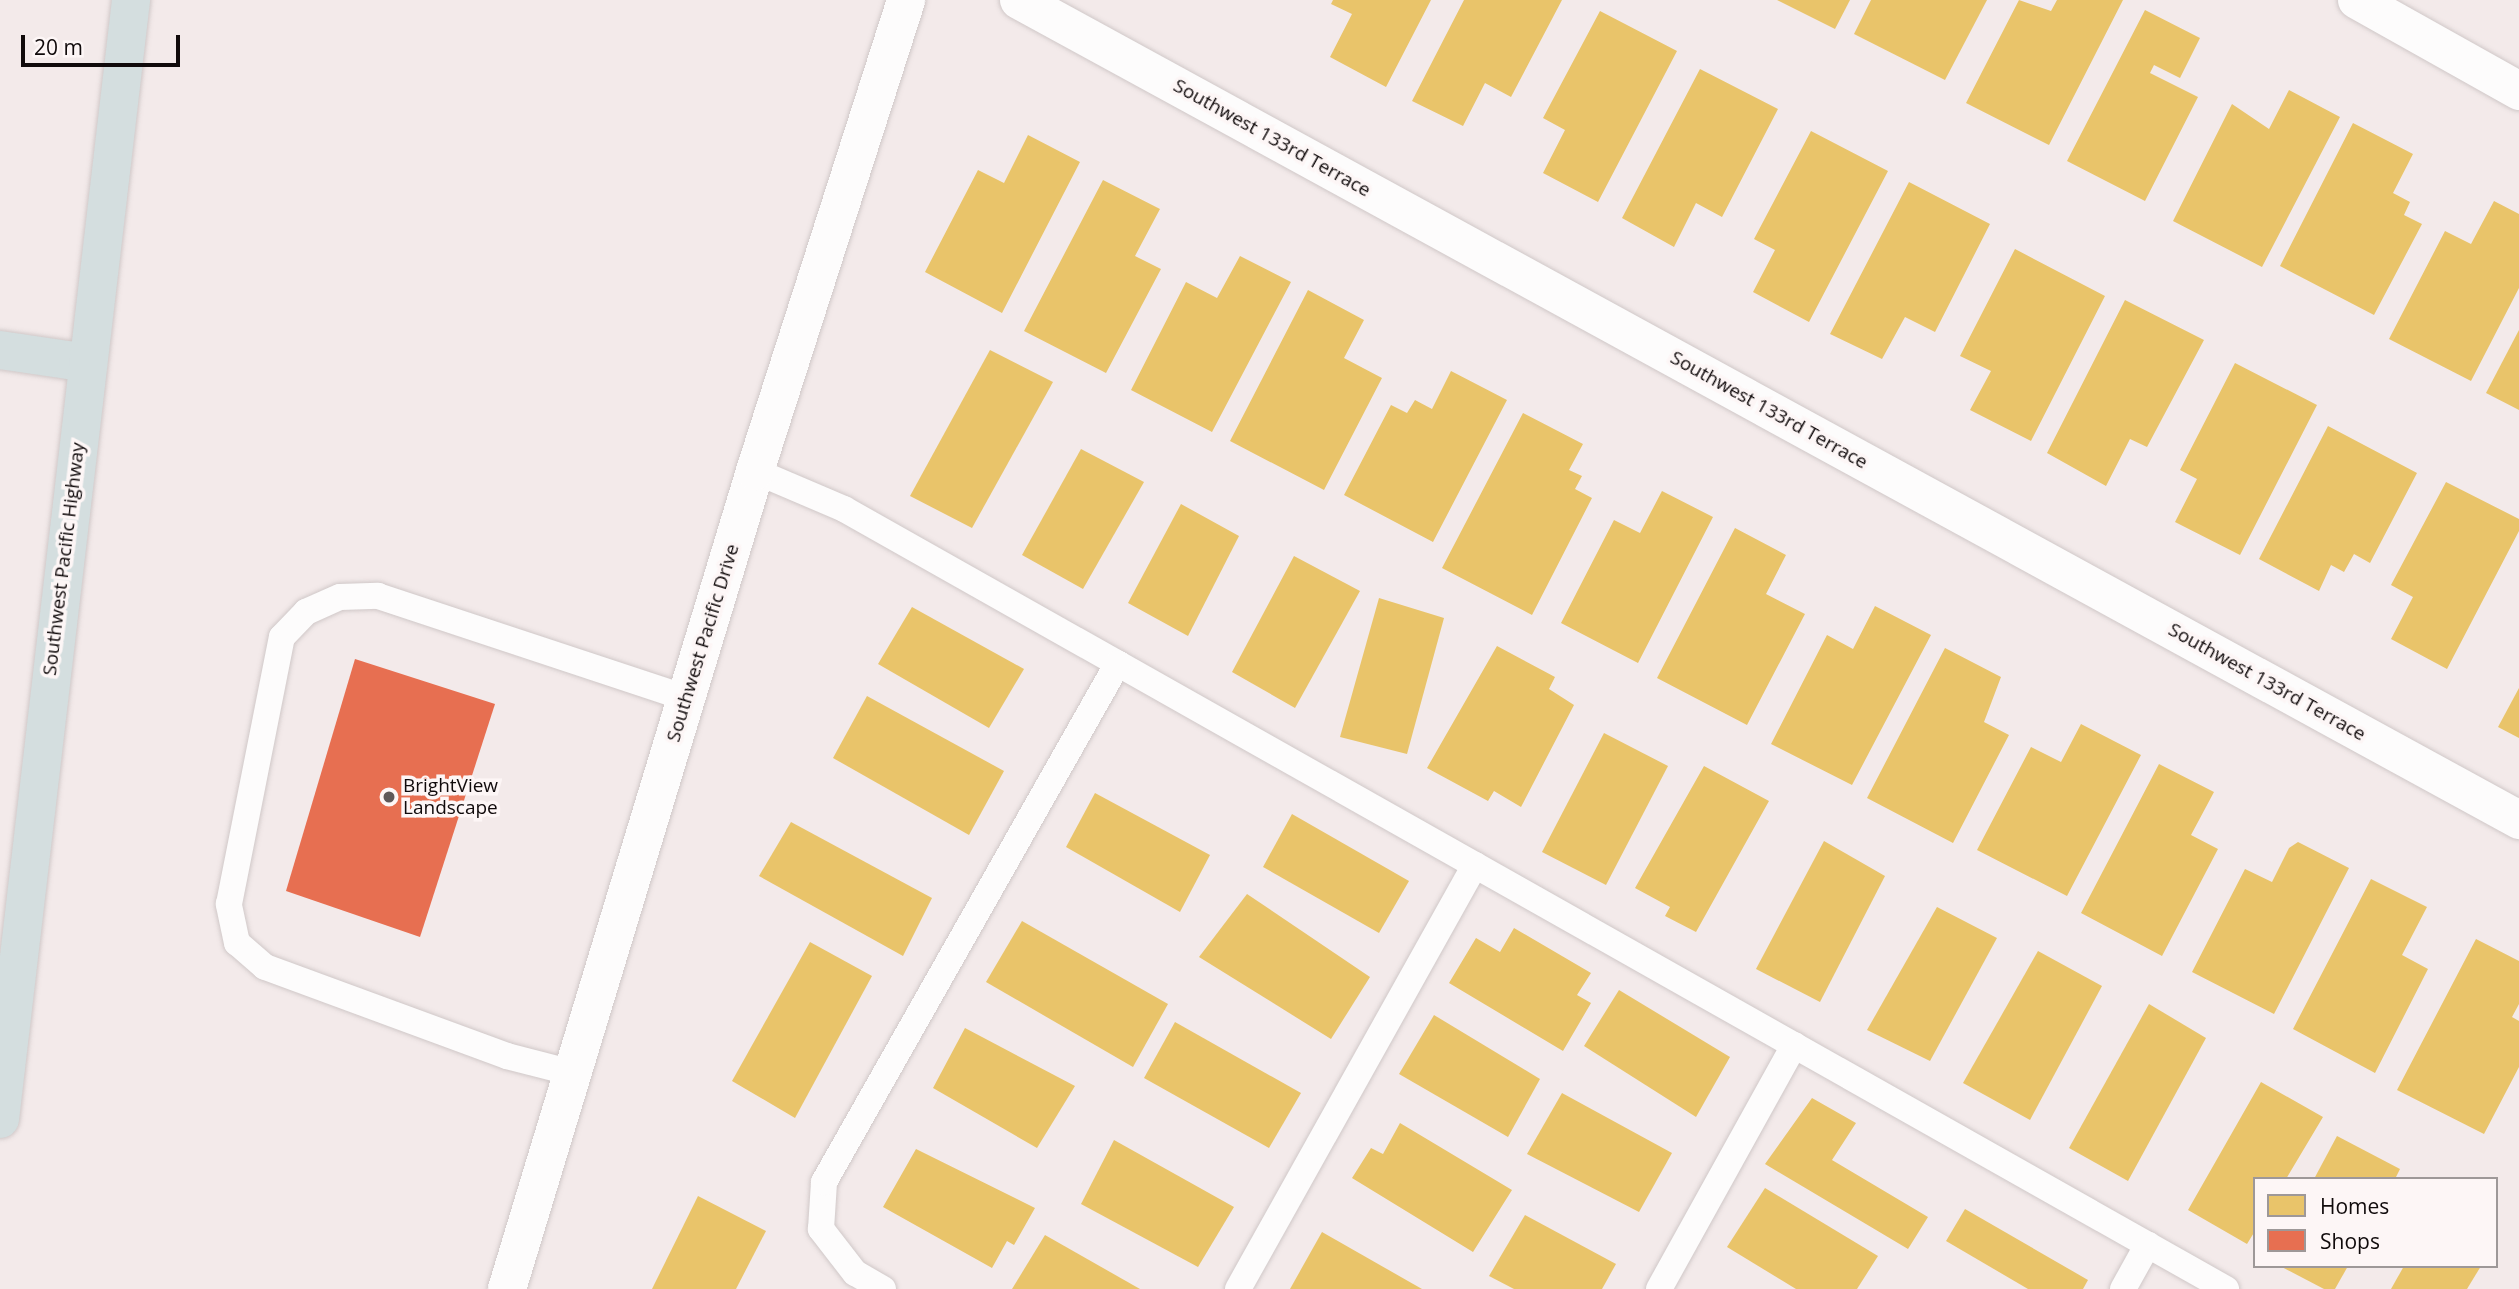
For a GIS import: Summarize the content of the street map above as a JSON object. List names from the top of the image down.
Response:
{
  "streets": {
    "highway": ["Southwest Pacific Highway"],
    "street": ["Southwest 133rd Terrace", "Southwest Pacific Drive"]
  },
  "places": ["BrightView Landscape"],
  "legend": ["Homes", "Shops"],
  "scale_bar": "20 m"
}
